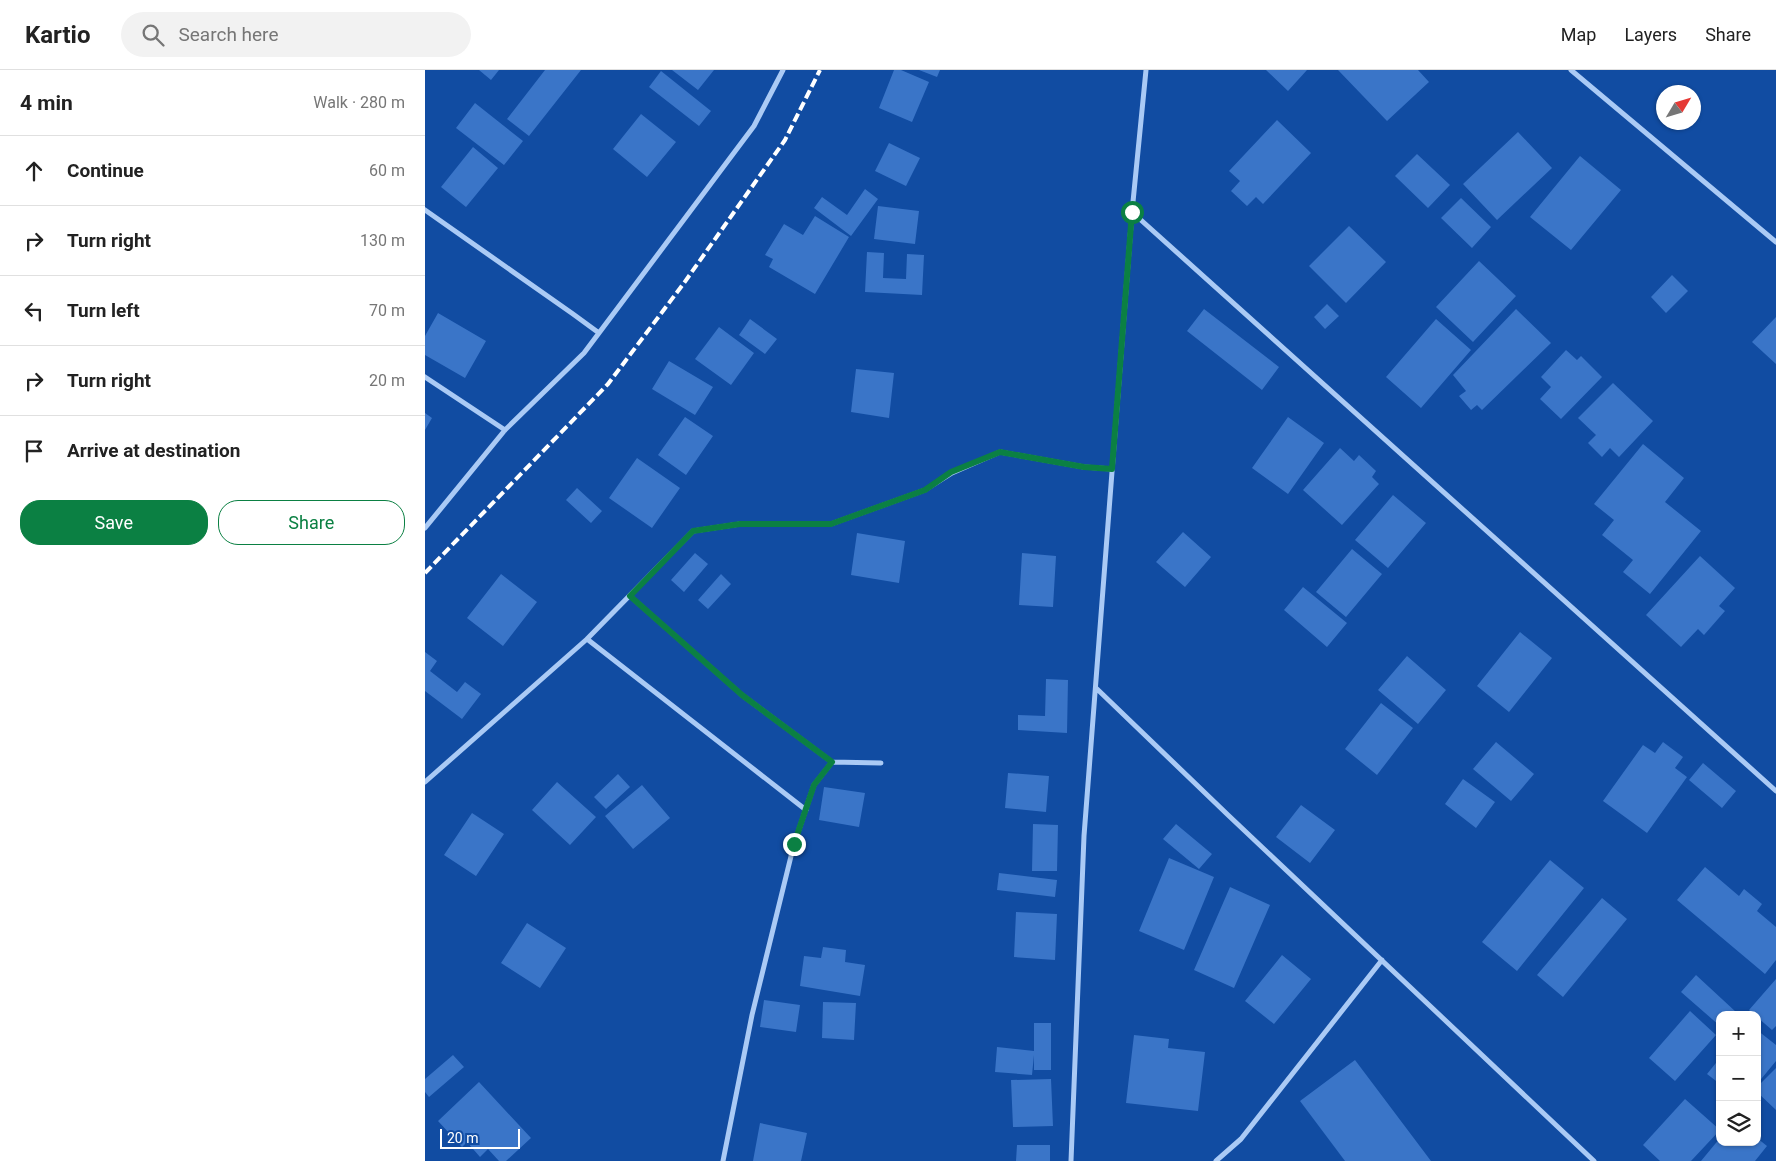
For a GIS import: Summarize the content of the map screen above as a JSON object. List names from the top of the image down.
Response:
{
  "scale_bar": "20 m",
  "north": "top right",
  "page": {
    "header": "Kartio",
    "search": "Search here",
    "nav": ["Map", "Layers", "Share"],
    "heading": ["4 min", "Walk · 280 m"],
    "list": [
      ["Continue", "60 m"],
      ["Turn right", "130 m"],
      ["Turn left", "70 m"],
      ["Turn right", "20 m"],
      "Arrive at destination"
    ],
    "buttons": ["Save", "Share"],
    "map_buttons": ["+", "−"],
    "scale": "20 m"
  }
}
